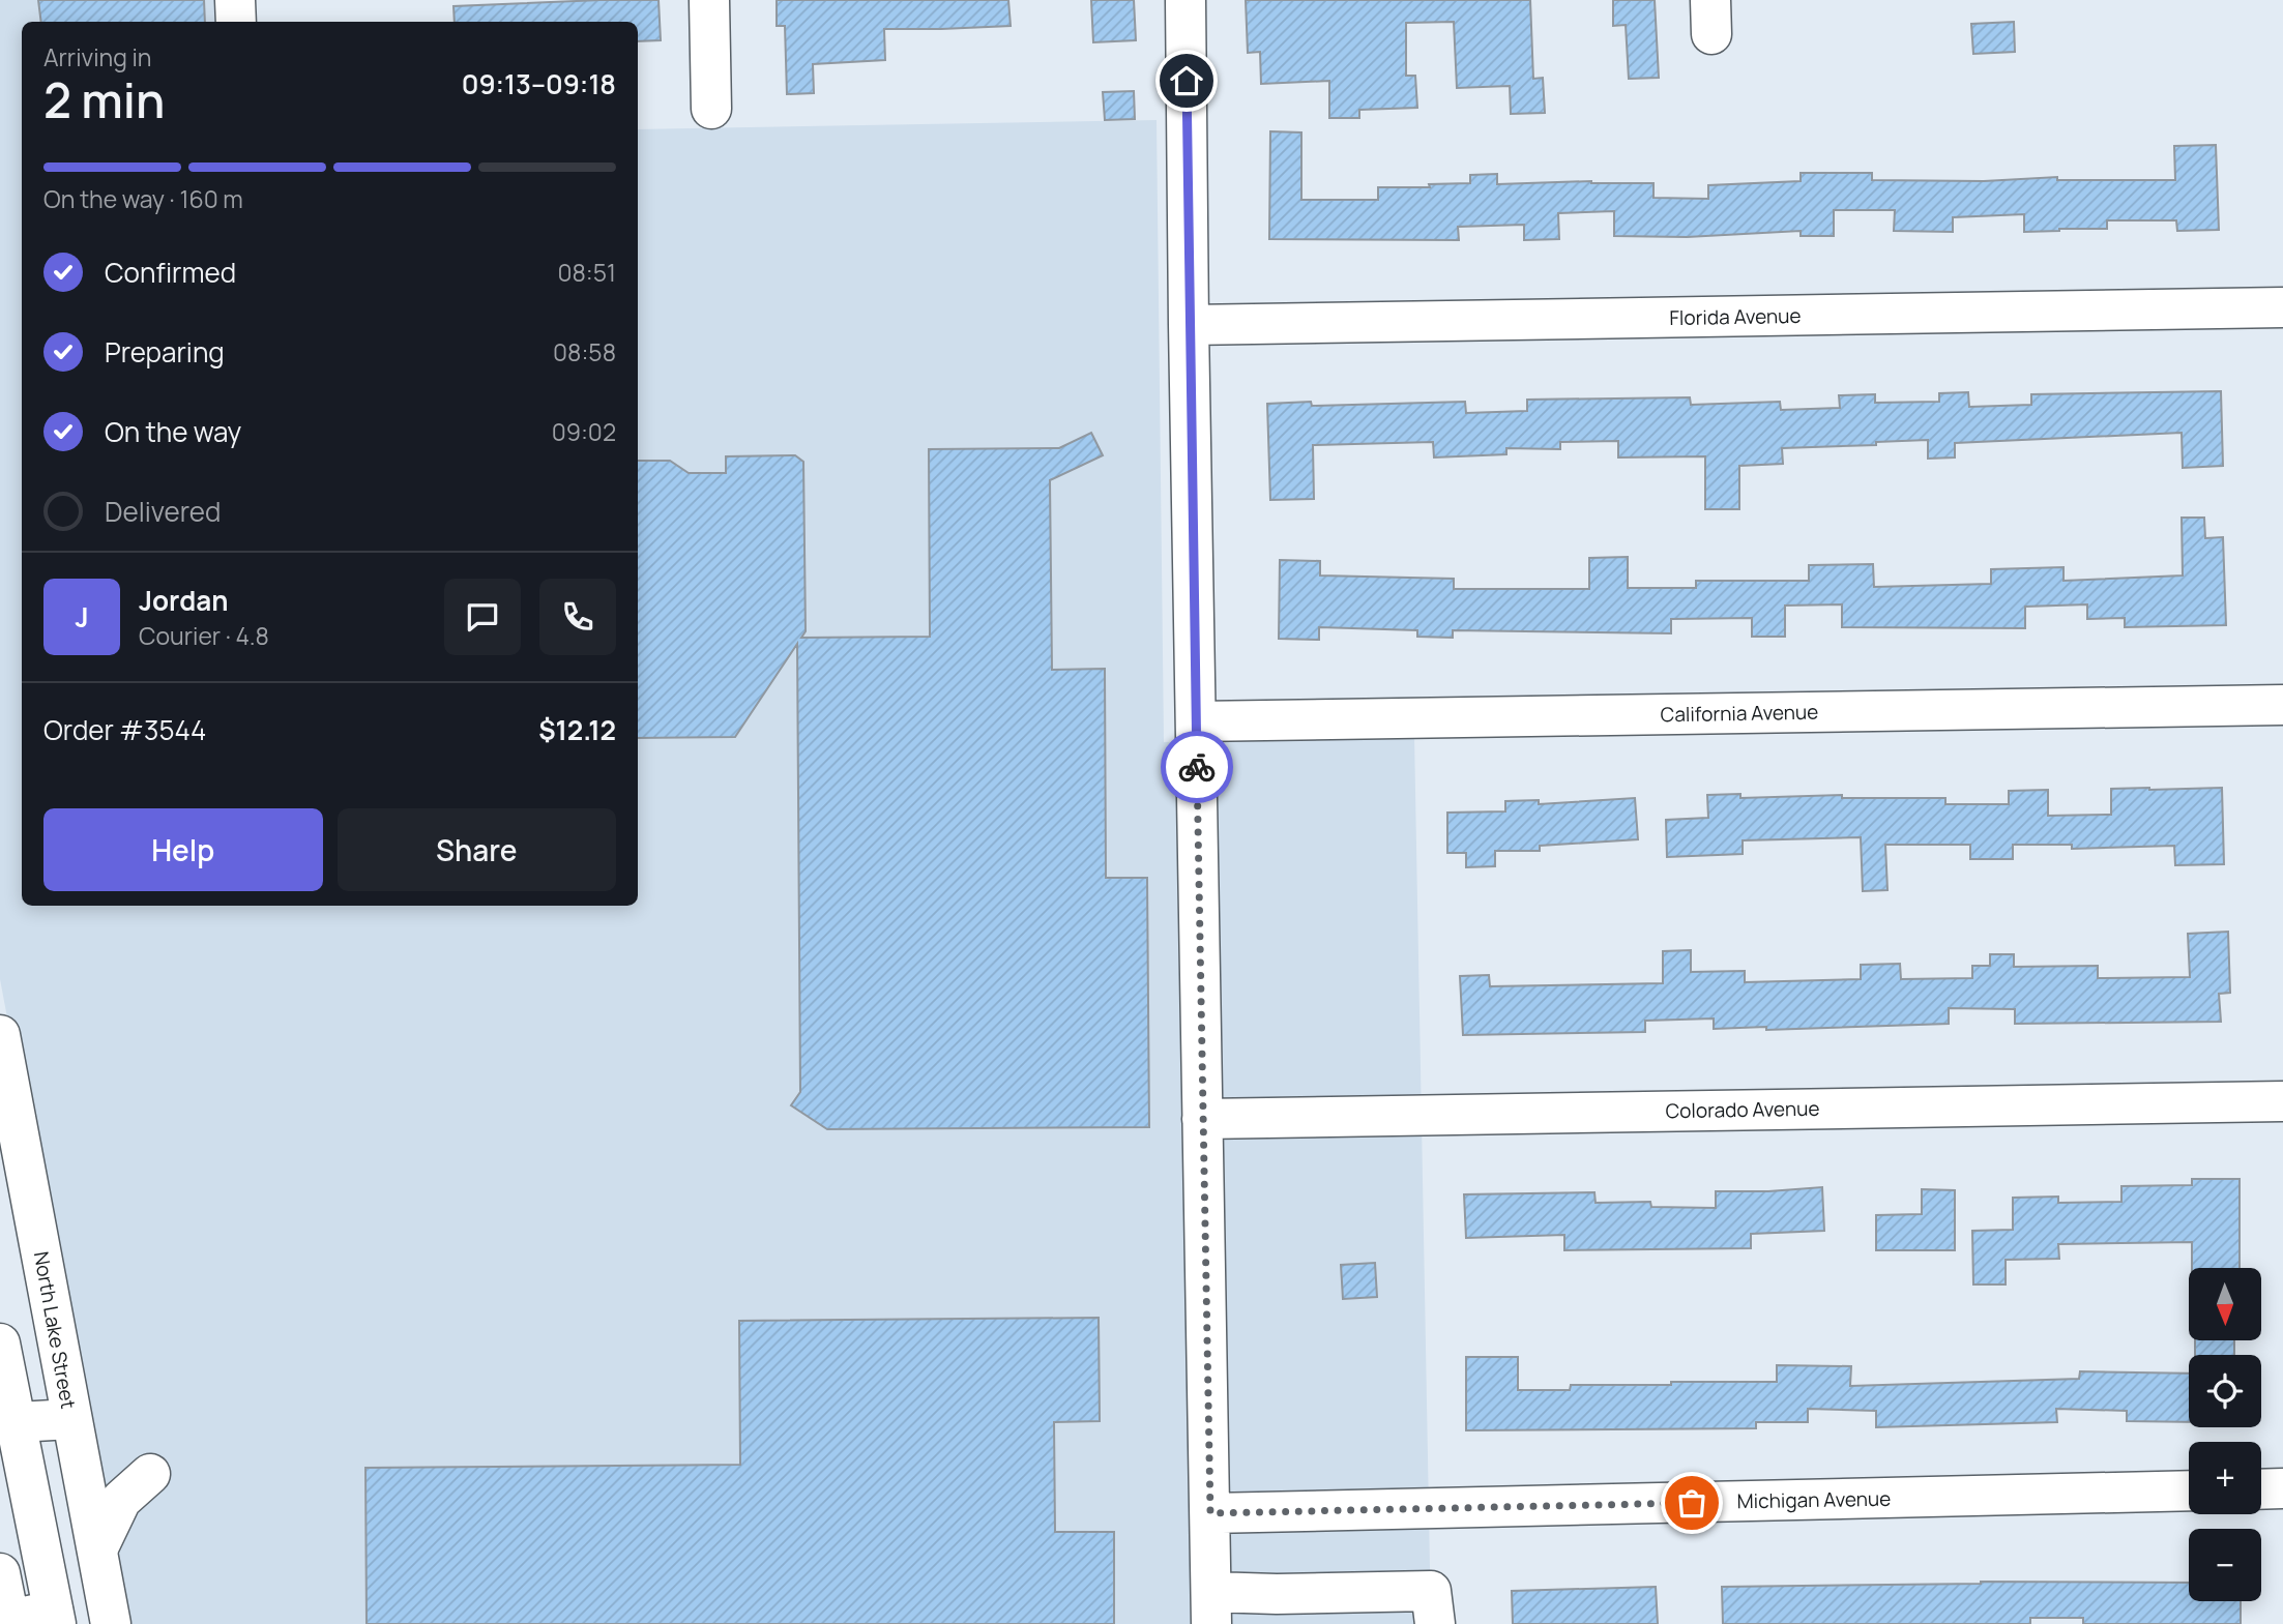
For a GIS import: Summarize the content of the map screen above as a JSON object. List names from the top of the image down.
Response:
{
  "streets": {
    "street": [
      "Florida Avenue",
      "California Avenue",
      "Colorado Avenue",
      "North Lake Street",
      "Michigan Avenue"
    ]
  },
  "north": "bottom",
  "page": {
    "heading": ["2 min", "Arriving in", "09:13–09:18"],
    "panel": [
      "Jordan",
      "Courier · 4.8",
      "Order #3544",
      "$12.12"
    ],
    "bar": "On the way · 160 m",
    "list": [
      ["Confirmed", "08:51"],
      ["Preparing", "08:58"],
      ["On the way", "09:02"],
      "Delivered"
    ],
    "round": "J",
    "buttons": ["Help", "Share"],
    "map_buttons": ["+", "−"]
  }
}
